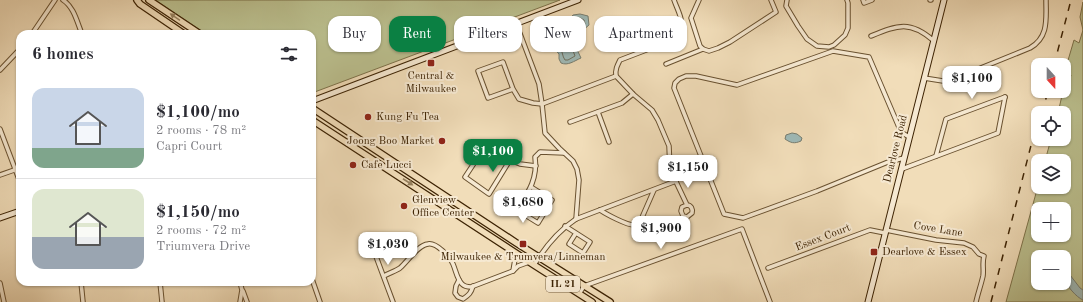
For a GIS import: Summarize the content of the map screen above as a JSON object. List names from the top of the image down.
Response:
{
  "streets": {
    "main road": ["Dearlove Road", "IL 21"],
    "street": ["Cove Lane", "Essex Court"]
  },
  "crossings": [
    ["Dearlove Road", "Cove Lane"],
    ["Dearlove Road", "Essex Court"],
    ["Cove Lane", "Essex Court"]
  ],
  "places": {
    "transit": ["Central & Milwaukee", "Milwaukee & Trumvera/Linneman", "Dearlove & Essex"],
    "other": [
      "Kung Fu Tea",
      "Joong Boo Market",
      "Cafe Lucci",
      "Glenview Office Center"
    ]
  },
  "north": "bottom",
  "page": {
    "chip": [
      "Buy",
      "Rent",
      "Filters",
      "New",
      "Apartment"
    ],
    "heading": "6 homes",
    "map_buttons": ["+", "−"],
    "price": [
      "$1,100",
      "$1,100",
      "$1,150",
      "$1,680",
      "$1,900",
      "$1,030"
    ],
    "list": [
      {
        "name": "$1,100/mo",
        "note": "2 rooms · 78 m² · Capri Court"
      },
      {
        "name": "$1,150/mo",
        "note": "2 rooms · 72 m² · Triumvera Drive"
      }
    ]
  }
}
